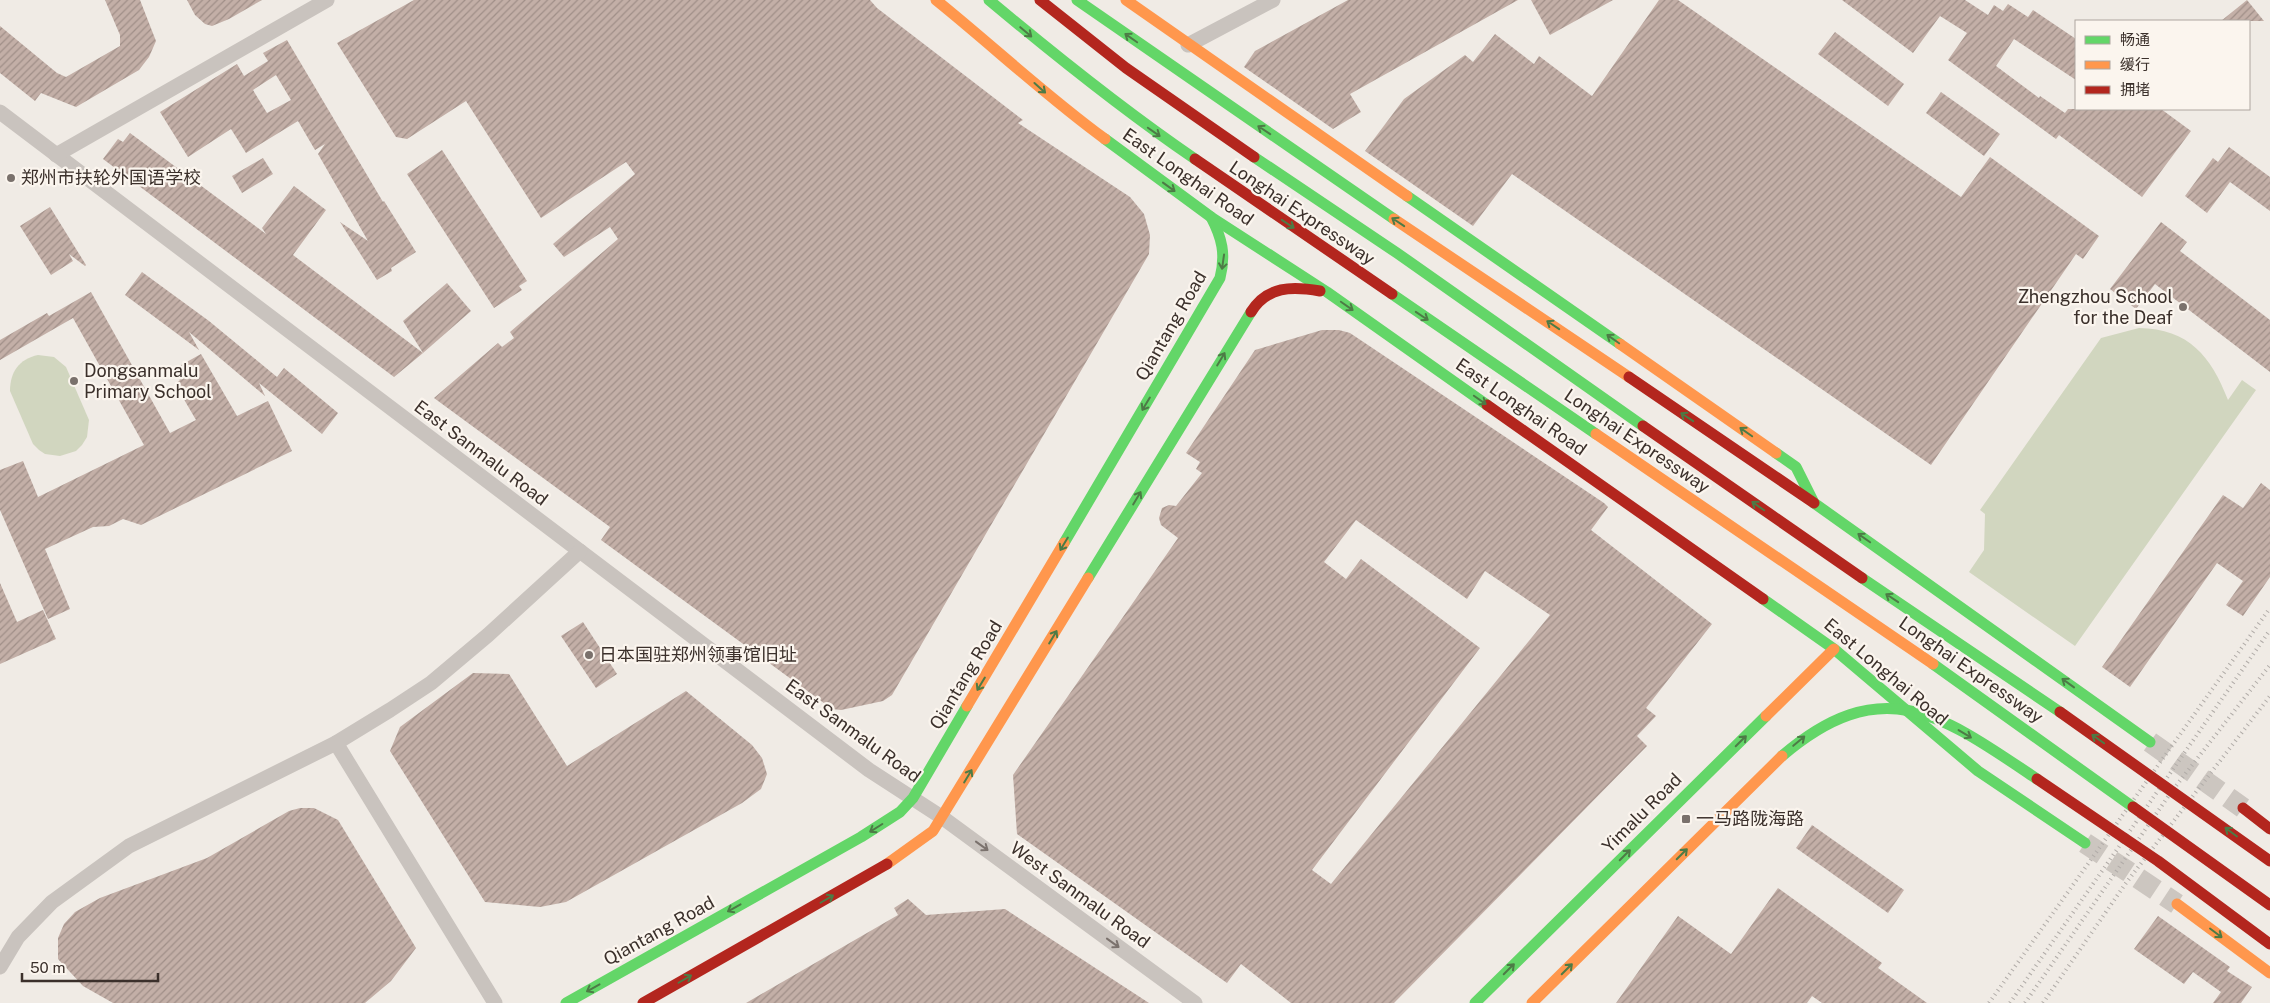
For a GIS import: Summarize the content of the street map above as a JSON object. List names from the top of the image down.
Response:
{
  "streets": {
    "main road": [
      "East Longhai Road",
      "Longhai Expressway",
      "Qiantang Road",
      "Yimalu Road"
    ],
    "street": ["East Sanmalu Road", "West Sanmalu Road"]
  },
  "crossings": [
    ["East Longhai Road", "Qiantang Road"],
    ["East Longhai Road", "Yimalu Road"],
    ["Qiantang Road", "East Sanmalu Road"],
    ["East Sanmalu Road", "West Sanmalu Road"]
  ],
  "one_way": ["East Longhai Road", "Yimalu Road", "West Sanmalu Road"],
  "places": {
    "other": [
      "郑州市扶轮外国语学校",
      "Zhengzhou School for the Deaf",
      "Dongsanmalu Primary School",
      "日本国驻郑州领事馆旧址"
    ],
    "transit": ["一马路陇海路"]
  },
  "legend": ["畅通", "缓行", "拥堵"],
  "scale_bar": "50 m"
}
